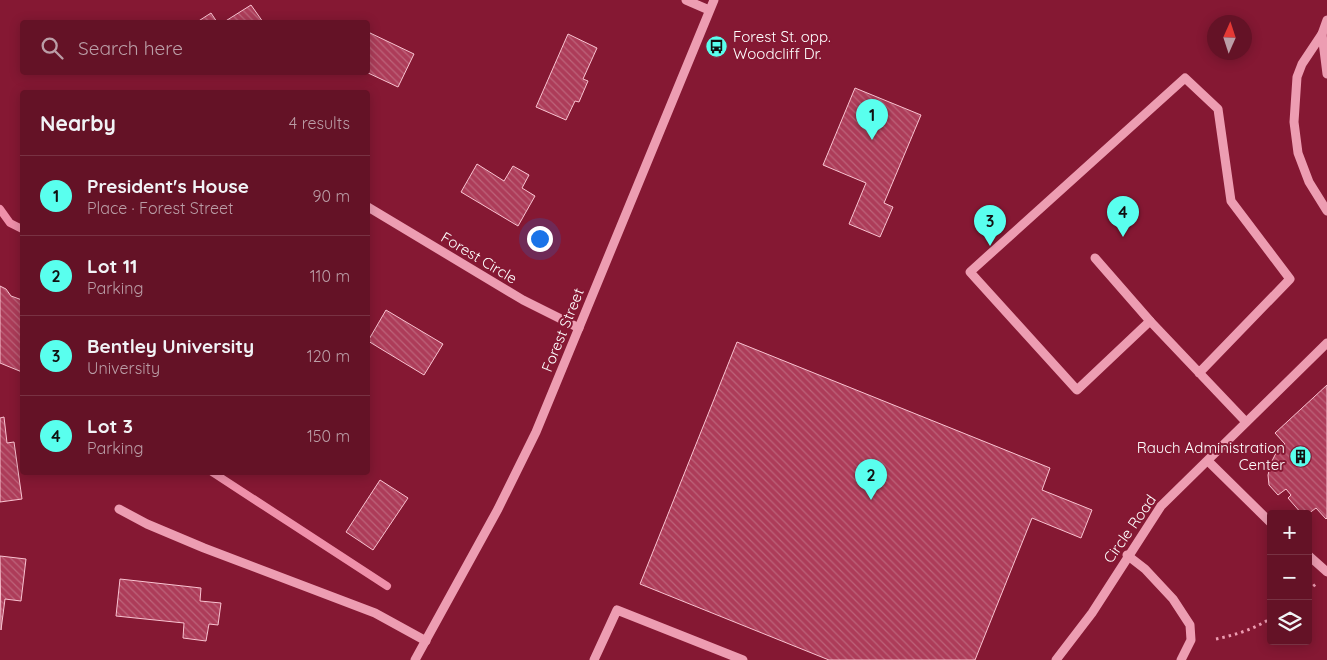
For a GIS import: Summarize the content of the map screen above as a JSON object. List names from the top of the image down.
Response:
{
  "streets": {
    "street": ["Forest Circle", "Forest Street", "Circle Road"]
  },
  "crossings": [
    ["Forest Circle", "Forest Street"]
  ],
  "places": {
    "bus stop": ["Forest St. opp. Woodcliff Dr."],
    "building": ["Rauch Administration Center"]
  },
  "north": "top",
  "page": {
    "search": "Search here",
    "heading": ["Nearby", "4 results"],
    "pins": [
      "1",
      "4",
      "3",
      "2"
    ],
    "list": [
      {
        "mark": "1",
        "name": "President's House",
        "note": "Place · Forest Street",
        "value": "90 m"
      },
      {
        "mark": "2",
        "name": "Lot 11",
        "note": "Parking",
        "value": "110 m"
      },
      {
        "mark": "3",
        "name": "Bentley University",
        "note": "University",
        "value": "120 m"
      },
      {
        "mark": "4",
        "name": "Lot 3",
        "note": "Parking",
        "value": "150 m"
      }
    ],
    "map_buttons": ["+", "−"]
  }
}
